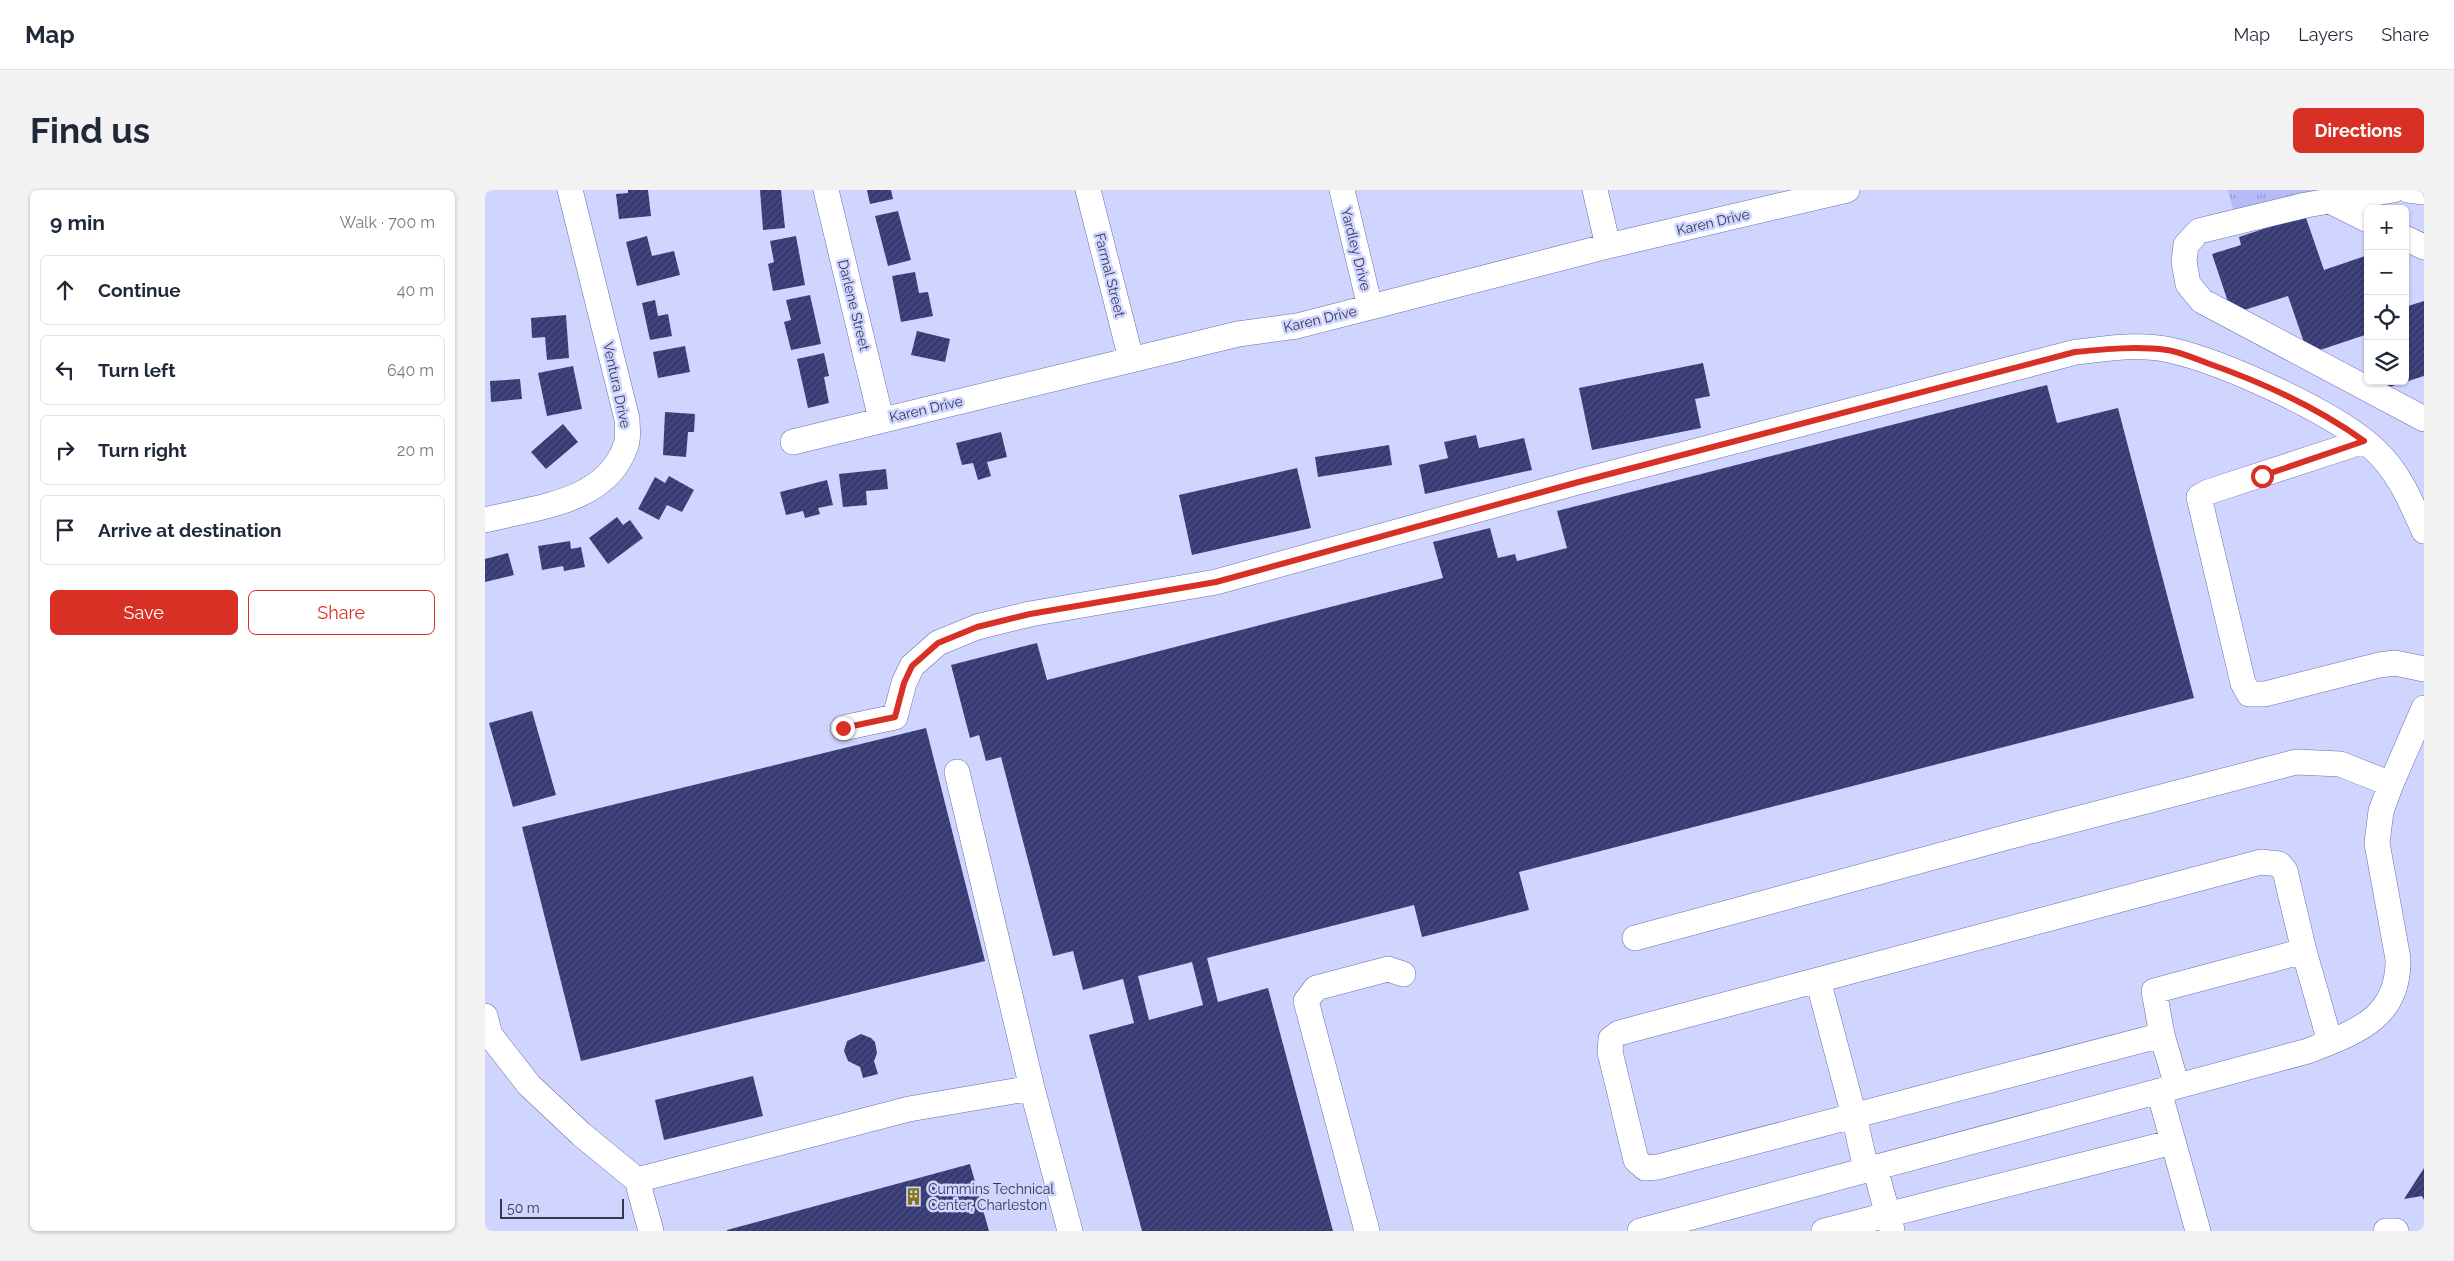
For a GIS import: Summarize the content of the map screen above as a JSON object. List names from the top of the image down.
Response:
{
  "streets": {
    "street": [
      "Karen Drive",
      "Yardley Drive",
      "Farmal Street",
      "Darlene Street",
      "Ventura Drive"
    ]
  },
  "crossings": [
    ["Karen Drive", "Yardley Drive"],
    ["Karen Drive", "Farmal Street"],
    ["Karen Drive", "Darlene Street"]
  ],
  "places": {
    "building": ["Cummins Technical Center, Charleston"]
  },
  "scale_bar": "50 m",
  "page": {
    "header": "Map",
    "nav": ["Map", "Layers", "Share"],
    "buttons": [
      "Directions",
      ["Save", "Share"]
    ],
    "title": "Find us",
    "heading": ["9 min", "Walk · 700 m"],
    "map_buttons": ["+", "−"],
    "list": [
      ["Continue", "40 m"],
      ["Turn left", "640 m"],
      ["Turn right", "20 m"],
      "Arrive at destination"
    ],
    "scale": "50 m"
  }
}
